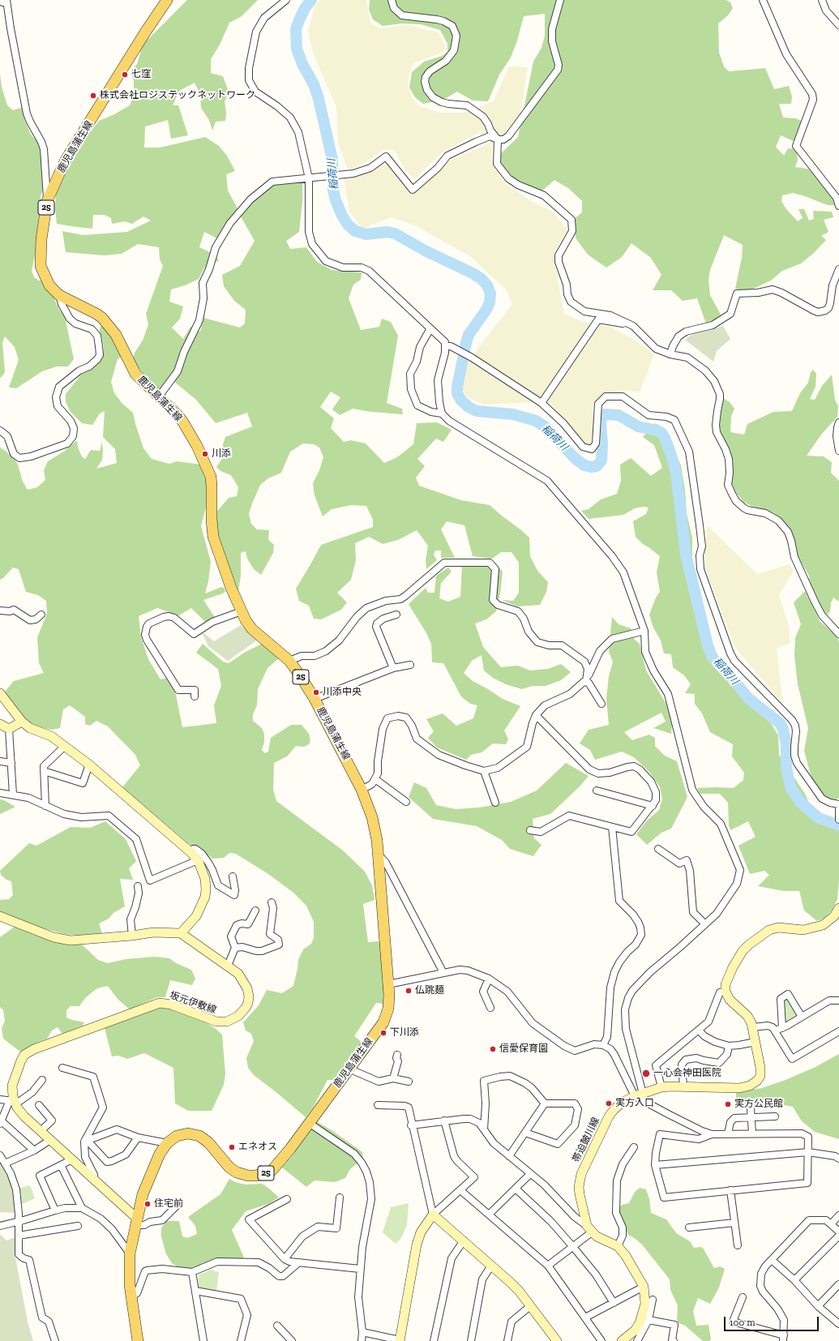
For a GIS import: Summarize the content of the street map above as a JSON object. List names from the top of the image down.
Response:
{
  "streets": {
    "main road": ["鹿児島蒲生線", "25"],
    "street": ["坂元伊敷線", "帯迫皷川線"]
  },
  "water": ["稲荷川"],
  "places": [
    "七窪",
    "株式会社ロジステックネットワーク",
    "川添",
    "川添中央",
    "仏跳麺",
    "下川添",
    "信愛保育園",
    "一心会神田医院",
    "実方入口",
    "実方公民館",
    "エネオス",
    "住宅前"
  ],
  "scale_bar": "100 m"
}
